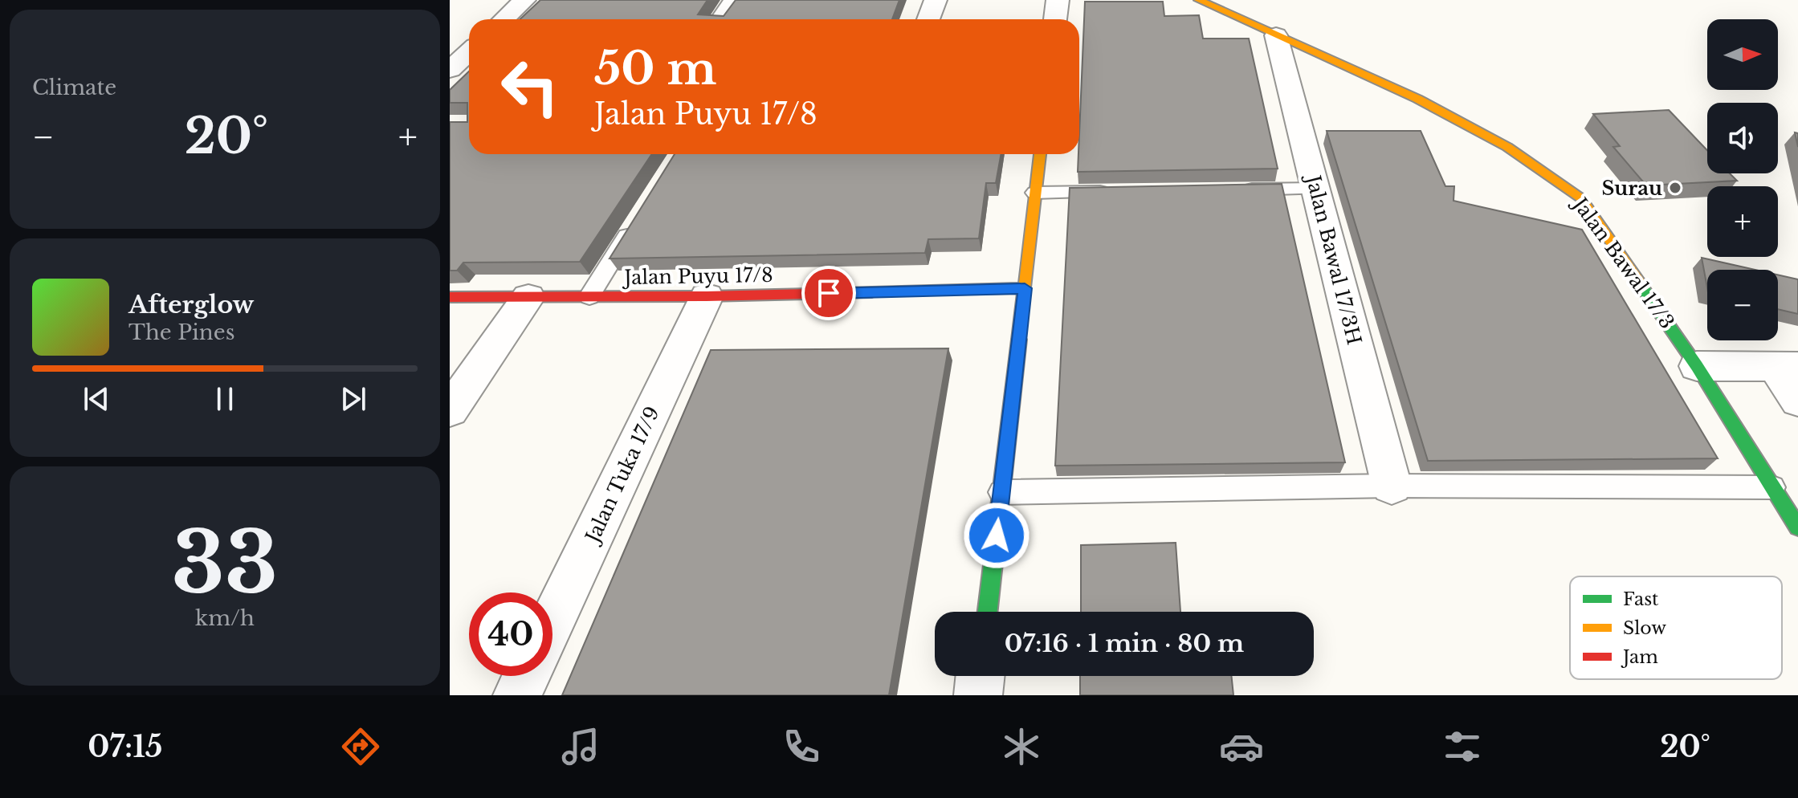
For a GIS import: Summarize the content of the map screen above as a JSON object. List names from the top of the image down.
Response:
{
  "streets": {
    "street": [
      "Jalan Bawal 17/3H",
      "Jalan Bawal 17/3",
      "Jalan Puyu 17/8",
      "Jalan Tuka 17/9"
    ]
  },
  "crossings": [
    ["Jalan Bawal 17/3H", "Jalan Bawal 17/3"],
    ["Jalan Puyu 17/8", "Jalan Tuka 17/9"]
  ],
  "places": ["Surau"],
  "legend": ["Fast", "Slow", "Jam"],
  "north": "right",
  "page": {
    "tile": [
      "Climate",
      ["33", "km/h"]
    ],
    "map_buttons": ["+", "−"],
    "turn": ["50 m", "Jalan Puyu 17/8"],
    "heat": ["−", "20°", "+"],
    "song": ["Afterglow", "The Pines"],
    "limit": "40",
    "trip": "07:16 · 1 min · 80 m",
    "tabs": ["07:15", "20°"]
  }
}
